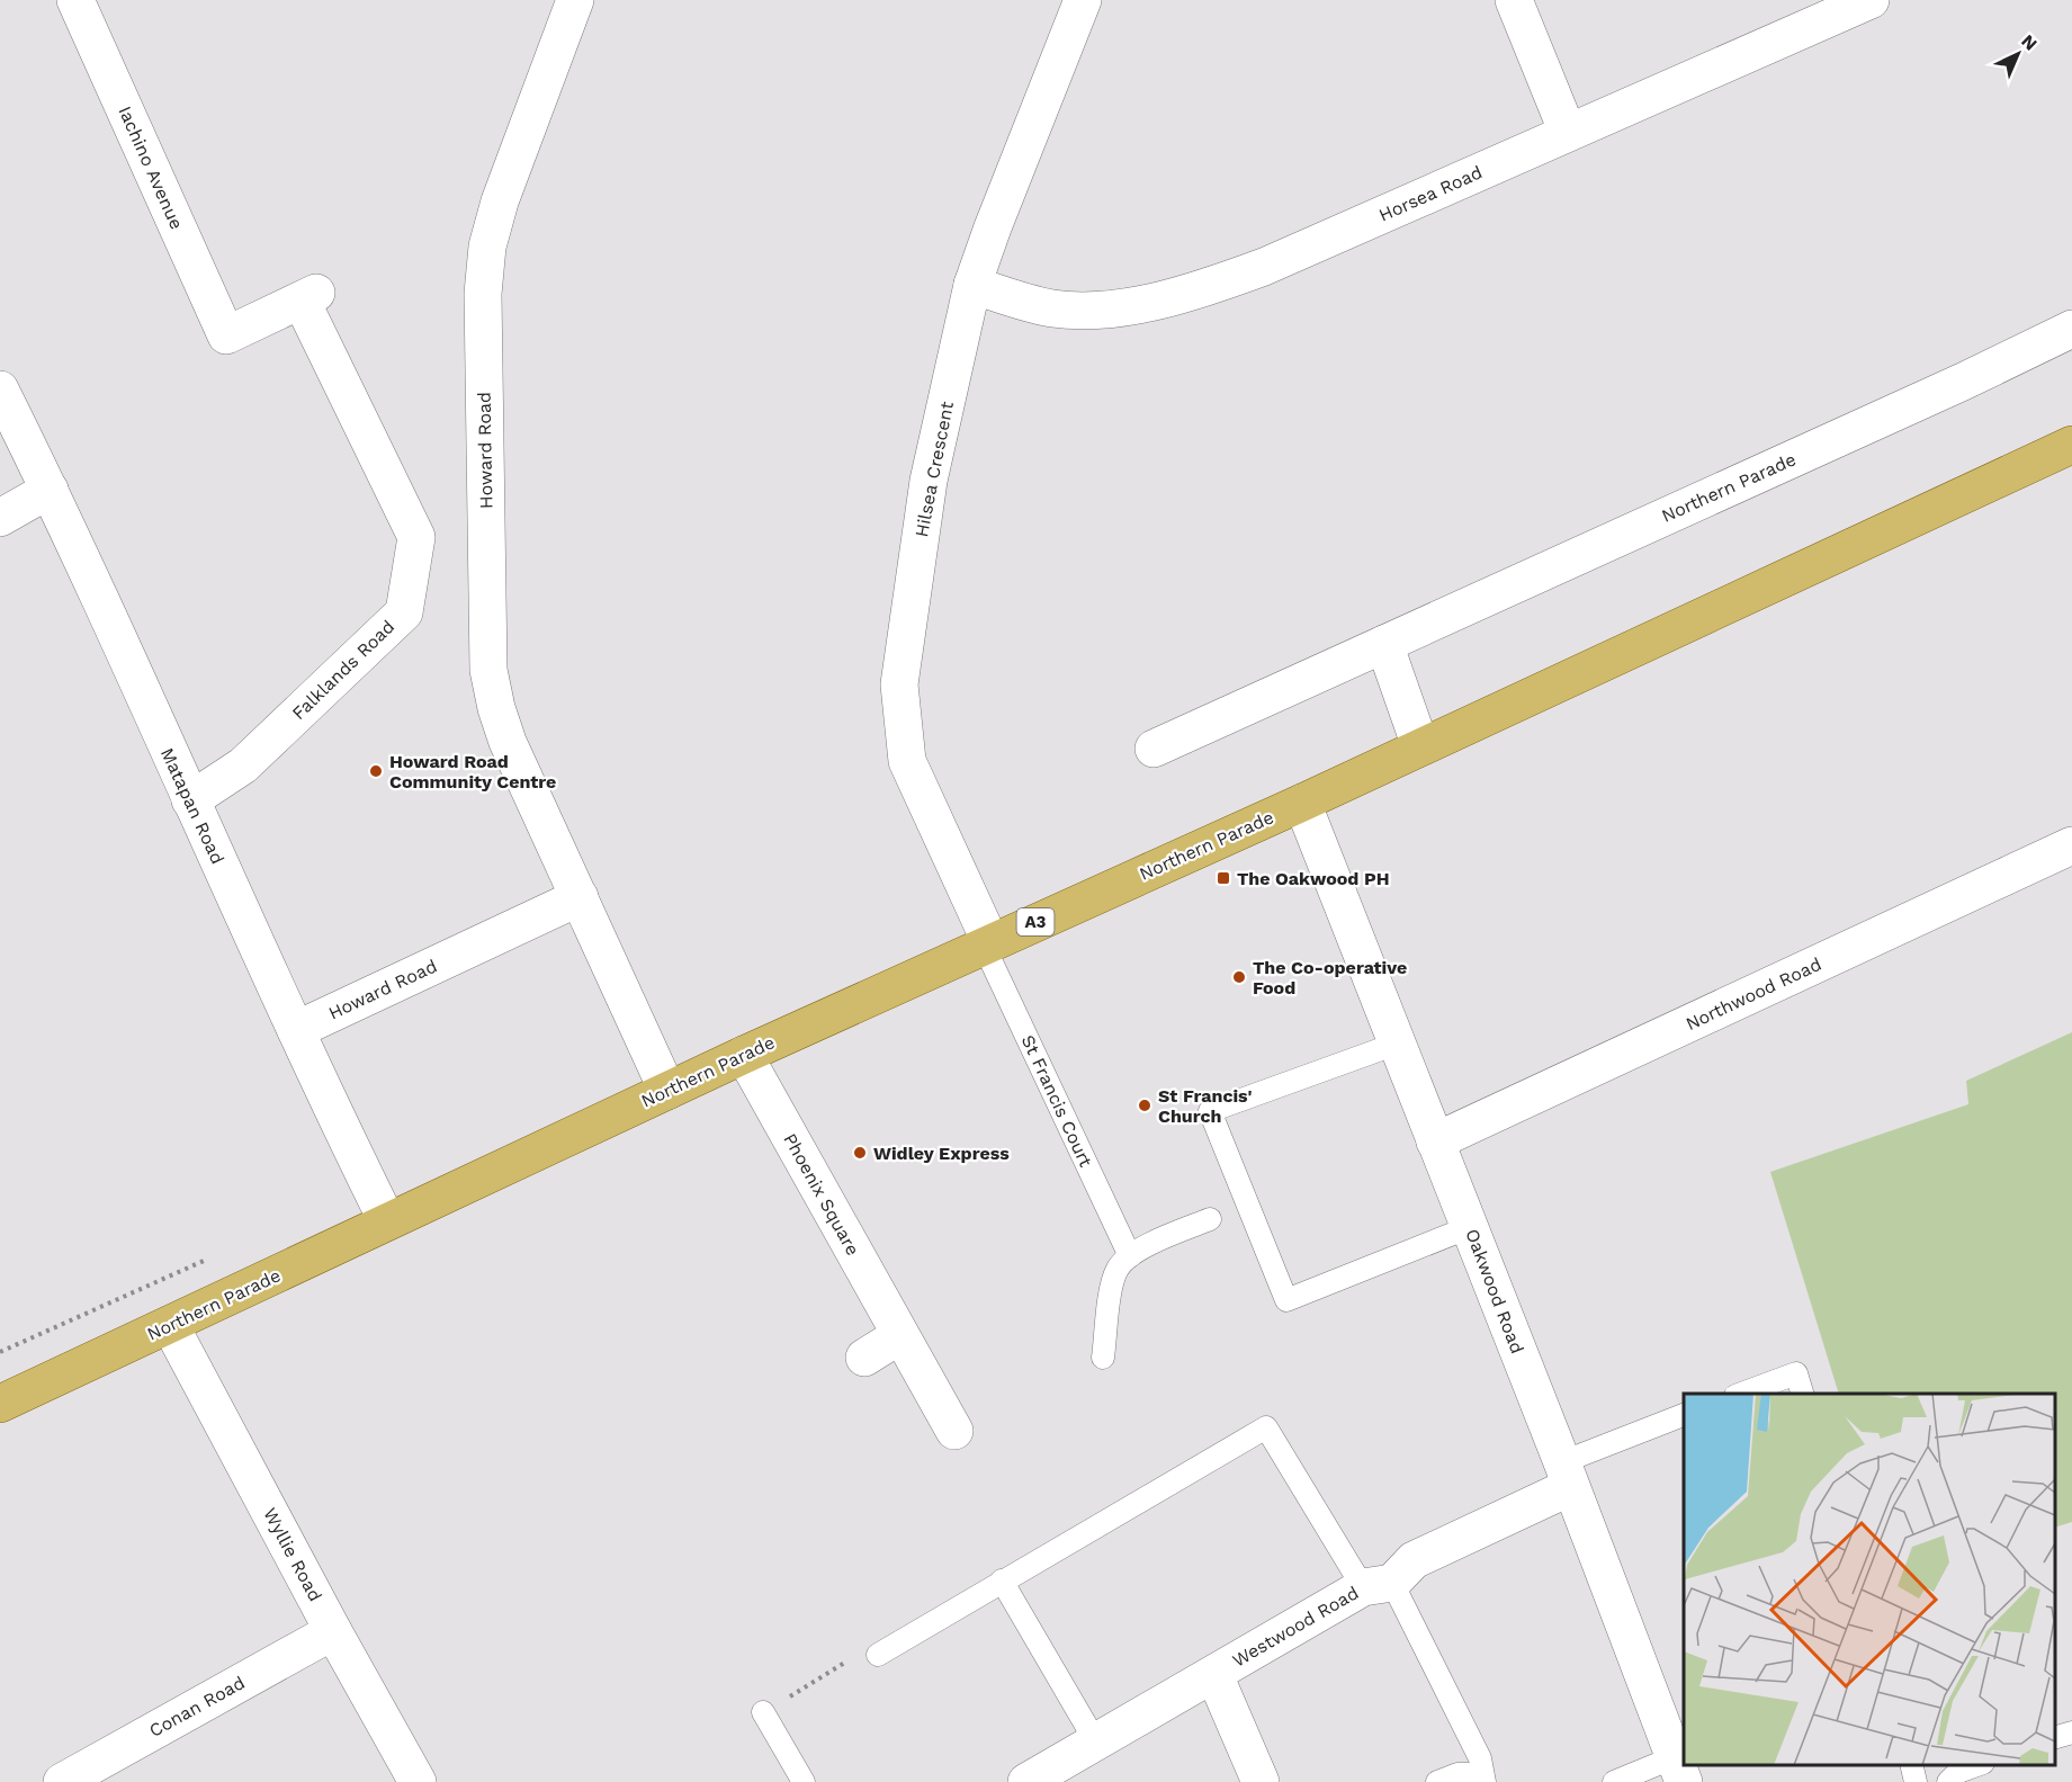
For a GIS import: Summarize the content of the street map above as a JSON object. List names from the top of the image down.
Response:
{
  "streets": {
    "main road": ["Northern Parade", "A3"],
    "street": [
      "Iachino Avenue",
      "Horsea Road",
      "Howard Road",
      "Hilsea Crescent",
      "Falklands Road",
      "Matapan Road",
      "Northwood Road",
      "Phoenix Square",
      "Oakwood Road",
      "Wyllie Road",
      "Westwood Road",
      "Conan Road"
    ],
    "lane": ["St Francis Court"]
  },
  "crossings": [
    ["Iachino Avenue", "Falklands Road"],
    ["Horsea Road", "Hilsea Crescent"],
    ["Howard Road", "Northern Parade"],
    ["Howard Road", "Matapan Road"],
    ["Hilsea Crescent", "Northern Parade"],
    ["Hilsea Crescent", "St Francis Court"],
    ["Northern Parade", "Matapan Road"],
    ["Northern Parade", "St Francis Court"],
    ["Northern Parade", "Phoenix Square"],
    ["Northern Parade", "Oakwood Road"],
    ["Northern Parade", "Wyllie Road"],
    ["Falklands Road", "Matapan Road"],
    ["Northwood Road", "Oakwood Road"],
    ["Oakwood Road", "Westwood Road"],
    ["Wyllie Road", "Conan Road"]
  ],
  "places": {
    "other": [
      "Howard Road Community Centre",
      "The Co-operative Food",
      "St Francis' Church",
      "Widley Express"
    ],
    "transit": ["The Oakwood PH"]
  },
  "north": "top right"
}
